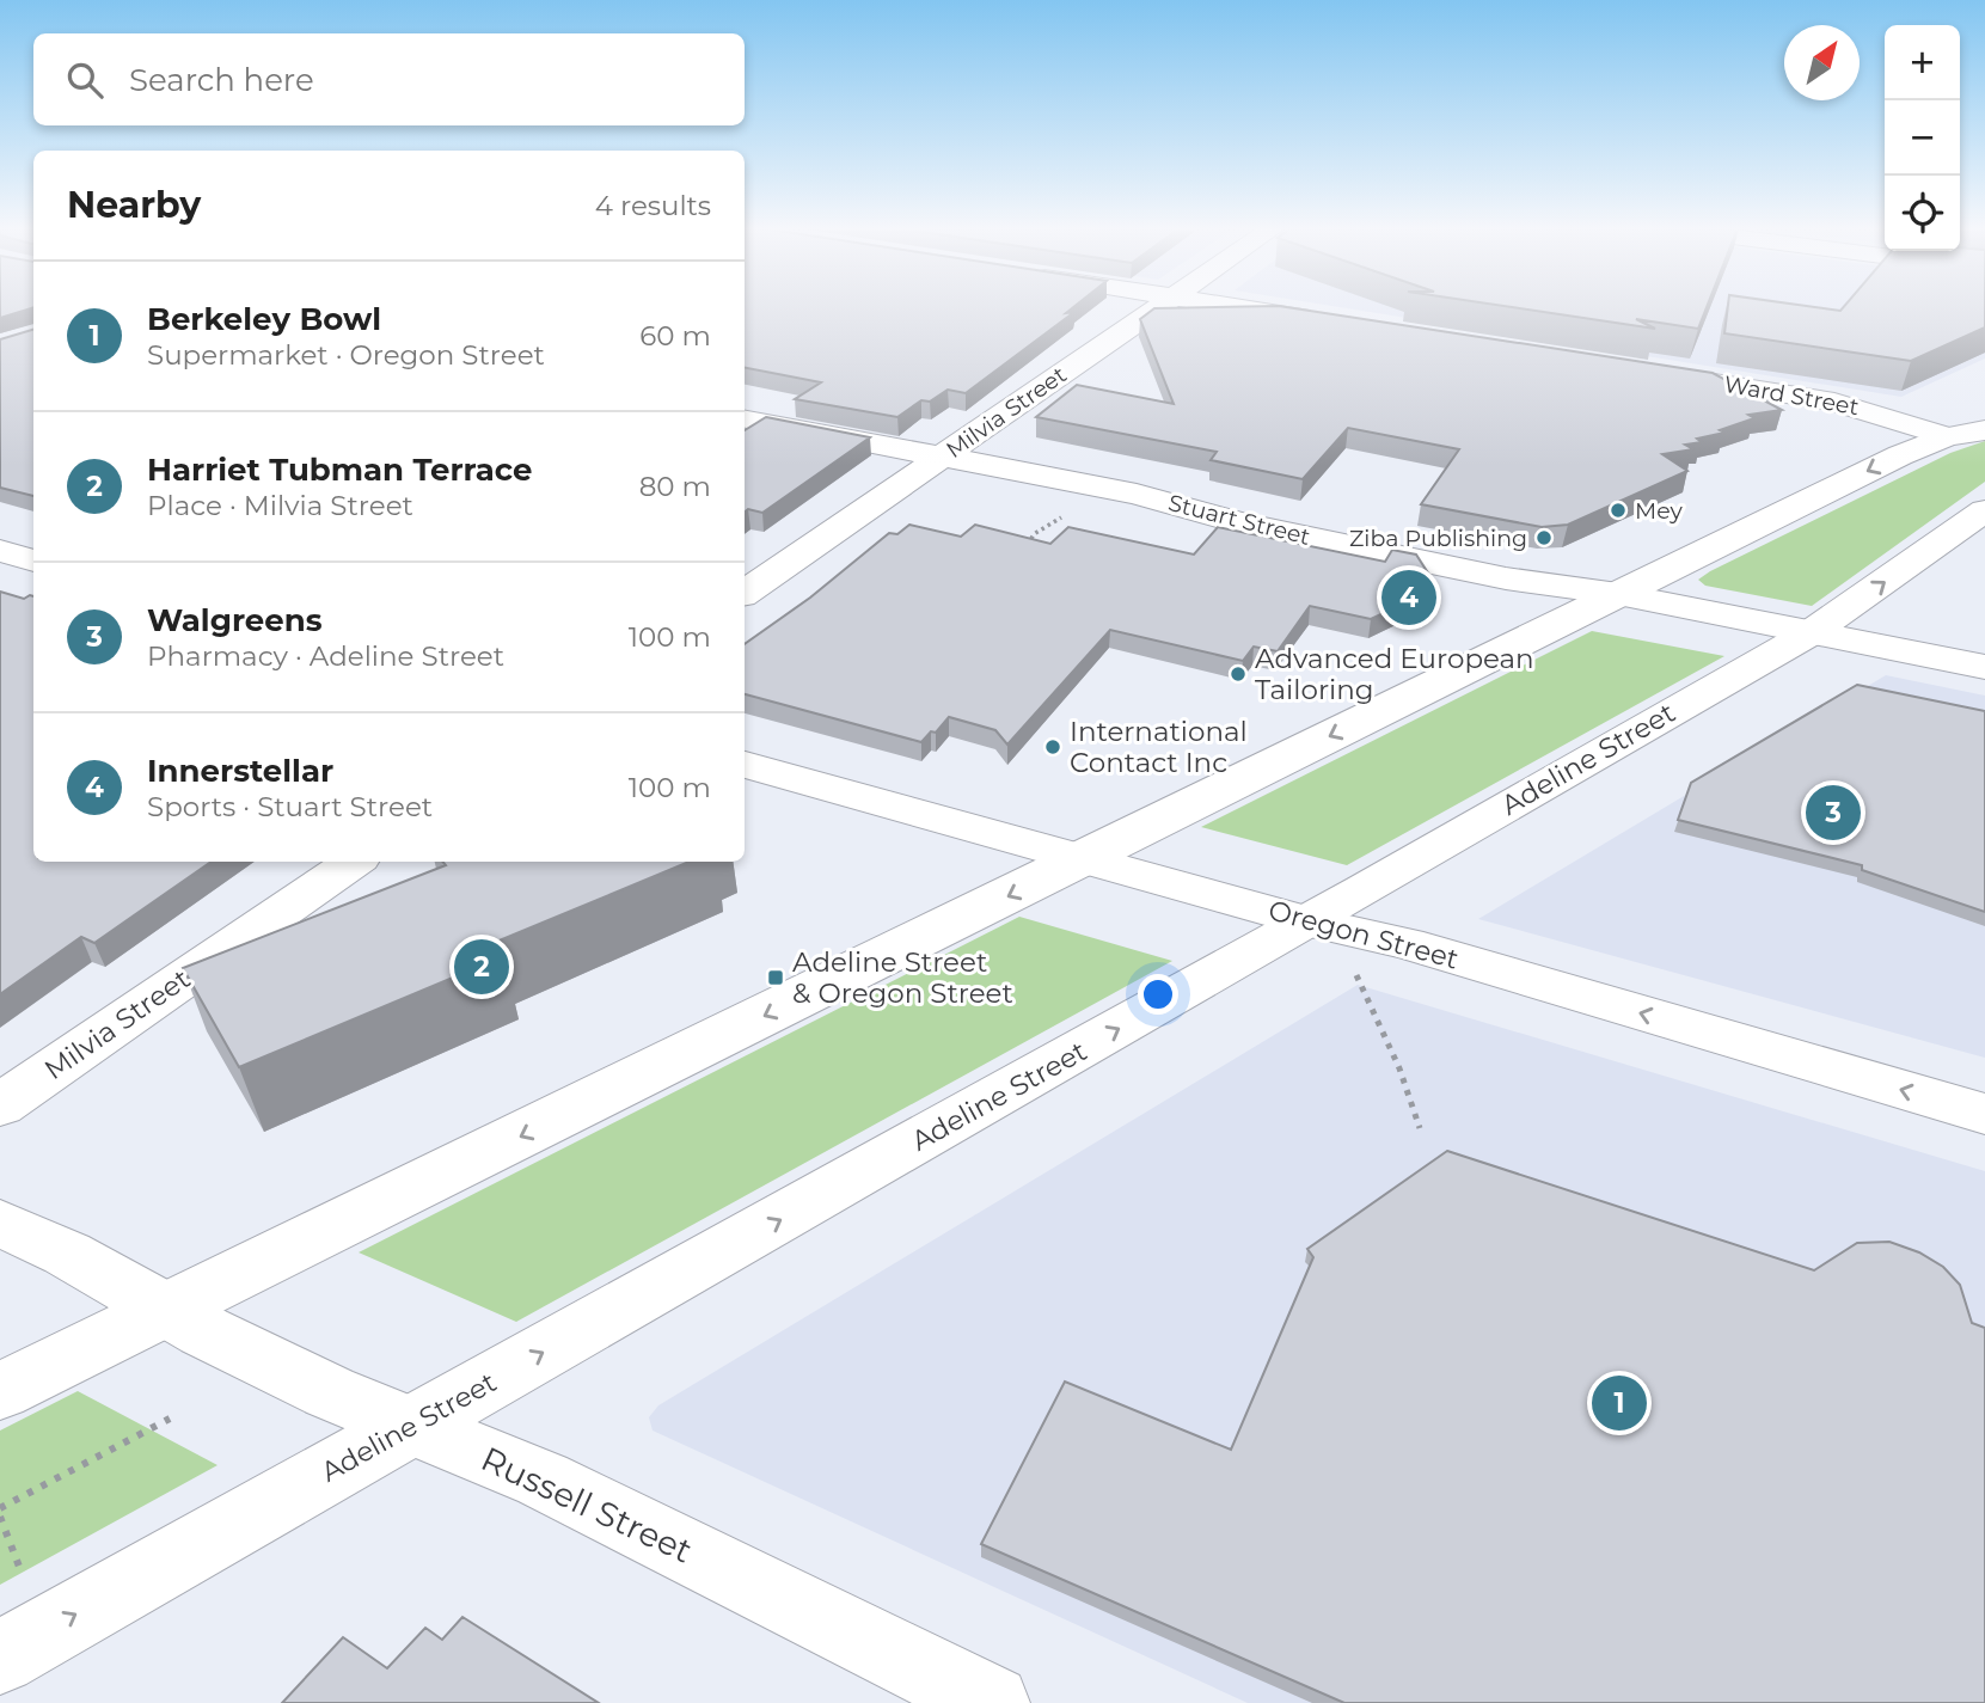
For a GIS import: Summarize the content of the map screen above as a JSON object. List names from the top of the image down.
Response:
{
  "streets": {
    "street": [
      "Ward Street",
      "Milvia Street",
      "Stuart Street",
      "Adeline Street",
      "Oregon Street",
      "Russell Street"
    ]
  },
  "crossings": [
    ["Milvia Street", "Stuart Street"],
    ["Stuart Street", "Adeline Street"],
    ["Adeline Street", "Oregon Street"],
    ["Adeline Street", "Russell Street"]
  ],
  "one_way": ["Oregon Street"],
  "places": {
    "other": [
      "Mey",
      "Ziba Publishing",
      "Advanced European Tailoring",
      "International Contact Inc"
    ],
    "transit": ["Adeline Street & Oregon Street"]
  },
  "north": "top right",
  "page": {
    "map_buttons": ["+", "−"],
    "search": "Search here",
    "heading": ["Nearby", "4 results"],
    "list": [
      {
        "mark": "1",
        "name": "Berkeley Bowl",
        "note": "Supermarket · Oregon Street",
        "value": "60 m"
      },
      {
        "mark": "2",
        "name": "Harriet Tubman Terrace",
        "note": "Place · Milvia Street",
        "value": "80 m"
      },
      {
        "mark": "3",
        "name": "Walgreens",
        "note": "Pharmacy · Adeline Street",
        "value": "100 m"
      },
      {
        "mark": "4",
        "name": "Innerstellar",
        "note": "Sports · Stuart Street",
        "value": "100 m"
      }
    ],
    "pins": [
      "4",
      "3",
      "2",
      "1"
    ]
  }
}
